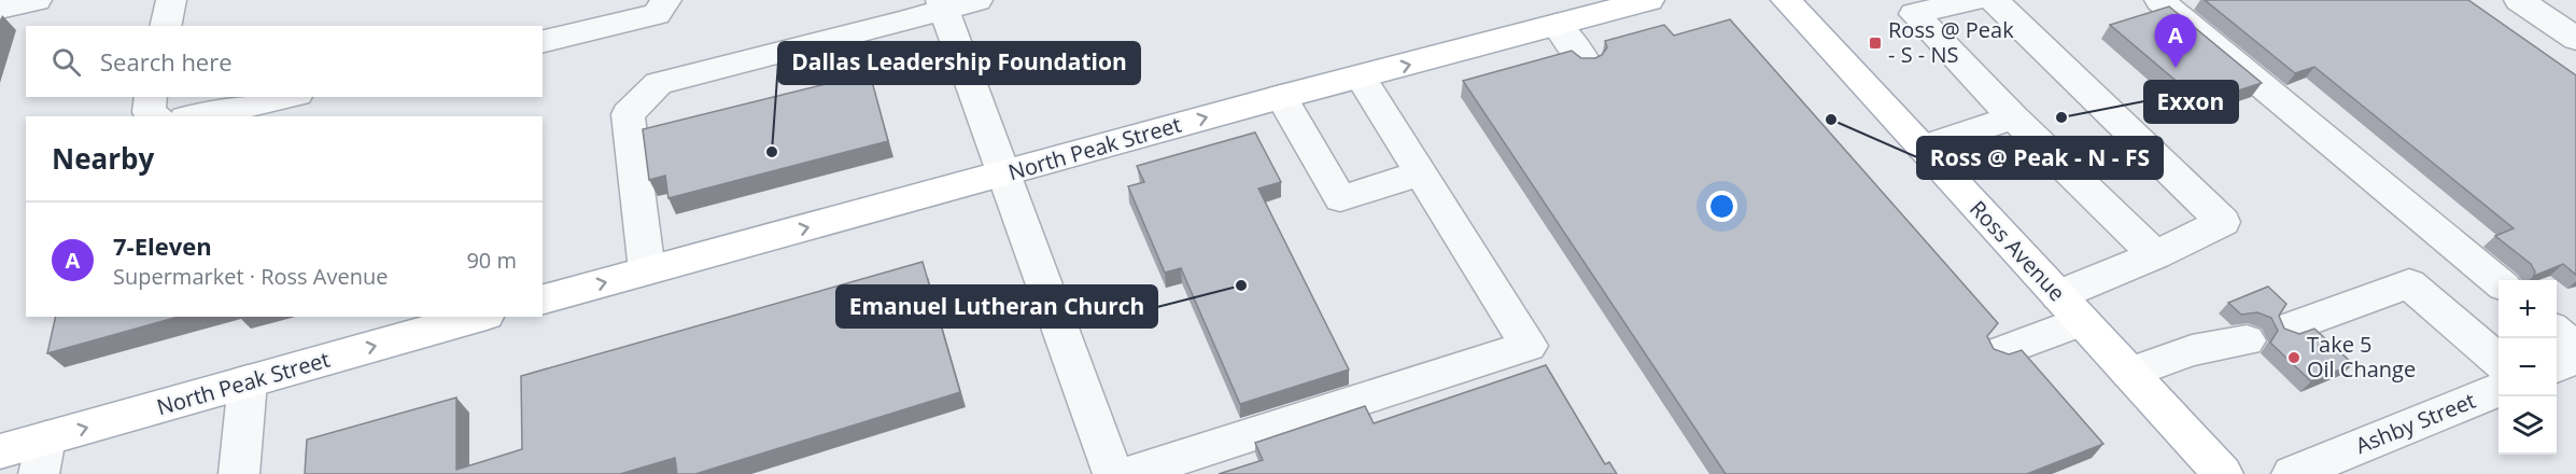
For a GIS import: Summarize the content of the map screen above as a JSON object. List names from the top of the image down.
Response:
{
  "streets": {
    "main road": ["North Peak Street", "Ross Avenue"],
    "street": ["Ashby Street"]
  },
  "one_way": ["North Peak Street"],
  "places": {
    "transit": ["Ross @ Peak - S - NS"],
    "other": [
      "Exxon",
      "Ross @ Peak - N - FS",
      "Dallas Leadership Foundation",
      "Emanuel Lutheran Church",
      "Take 5 Oil Change"
    ]
  },
  "page": {
    "pins": "A",
    "search": "Search here",
    "heading": "Nearby",
    "list": [
      {
        "mark": "A",
        "name": "7-Eleven",
        "note": "Supermarket · Ross Avenue",
        "value": "90 m"
      }
    ],
    "map_buttons": ["+", "−"]
  }
}
